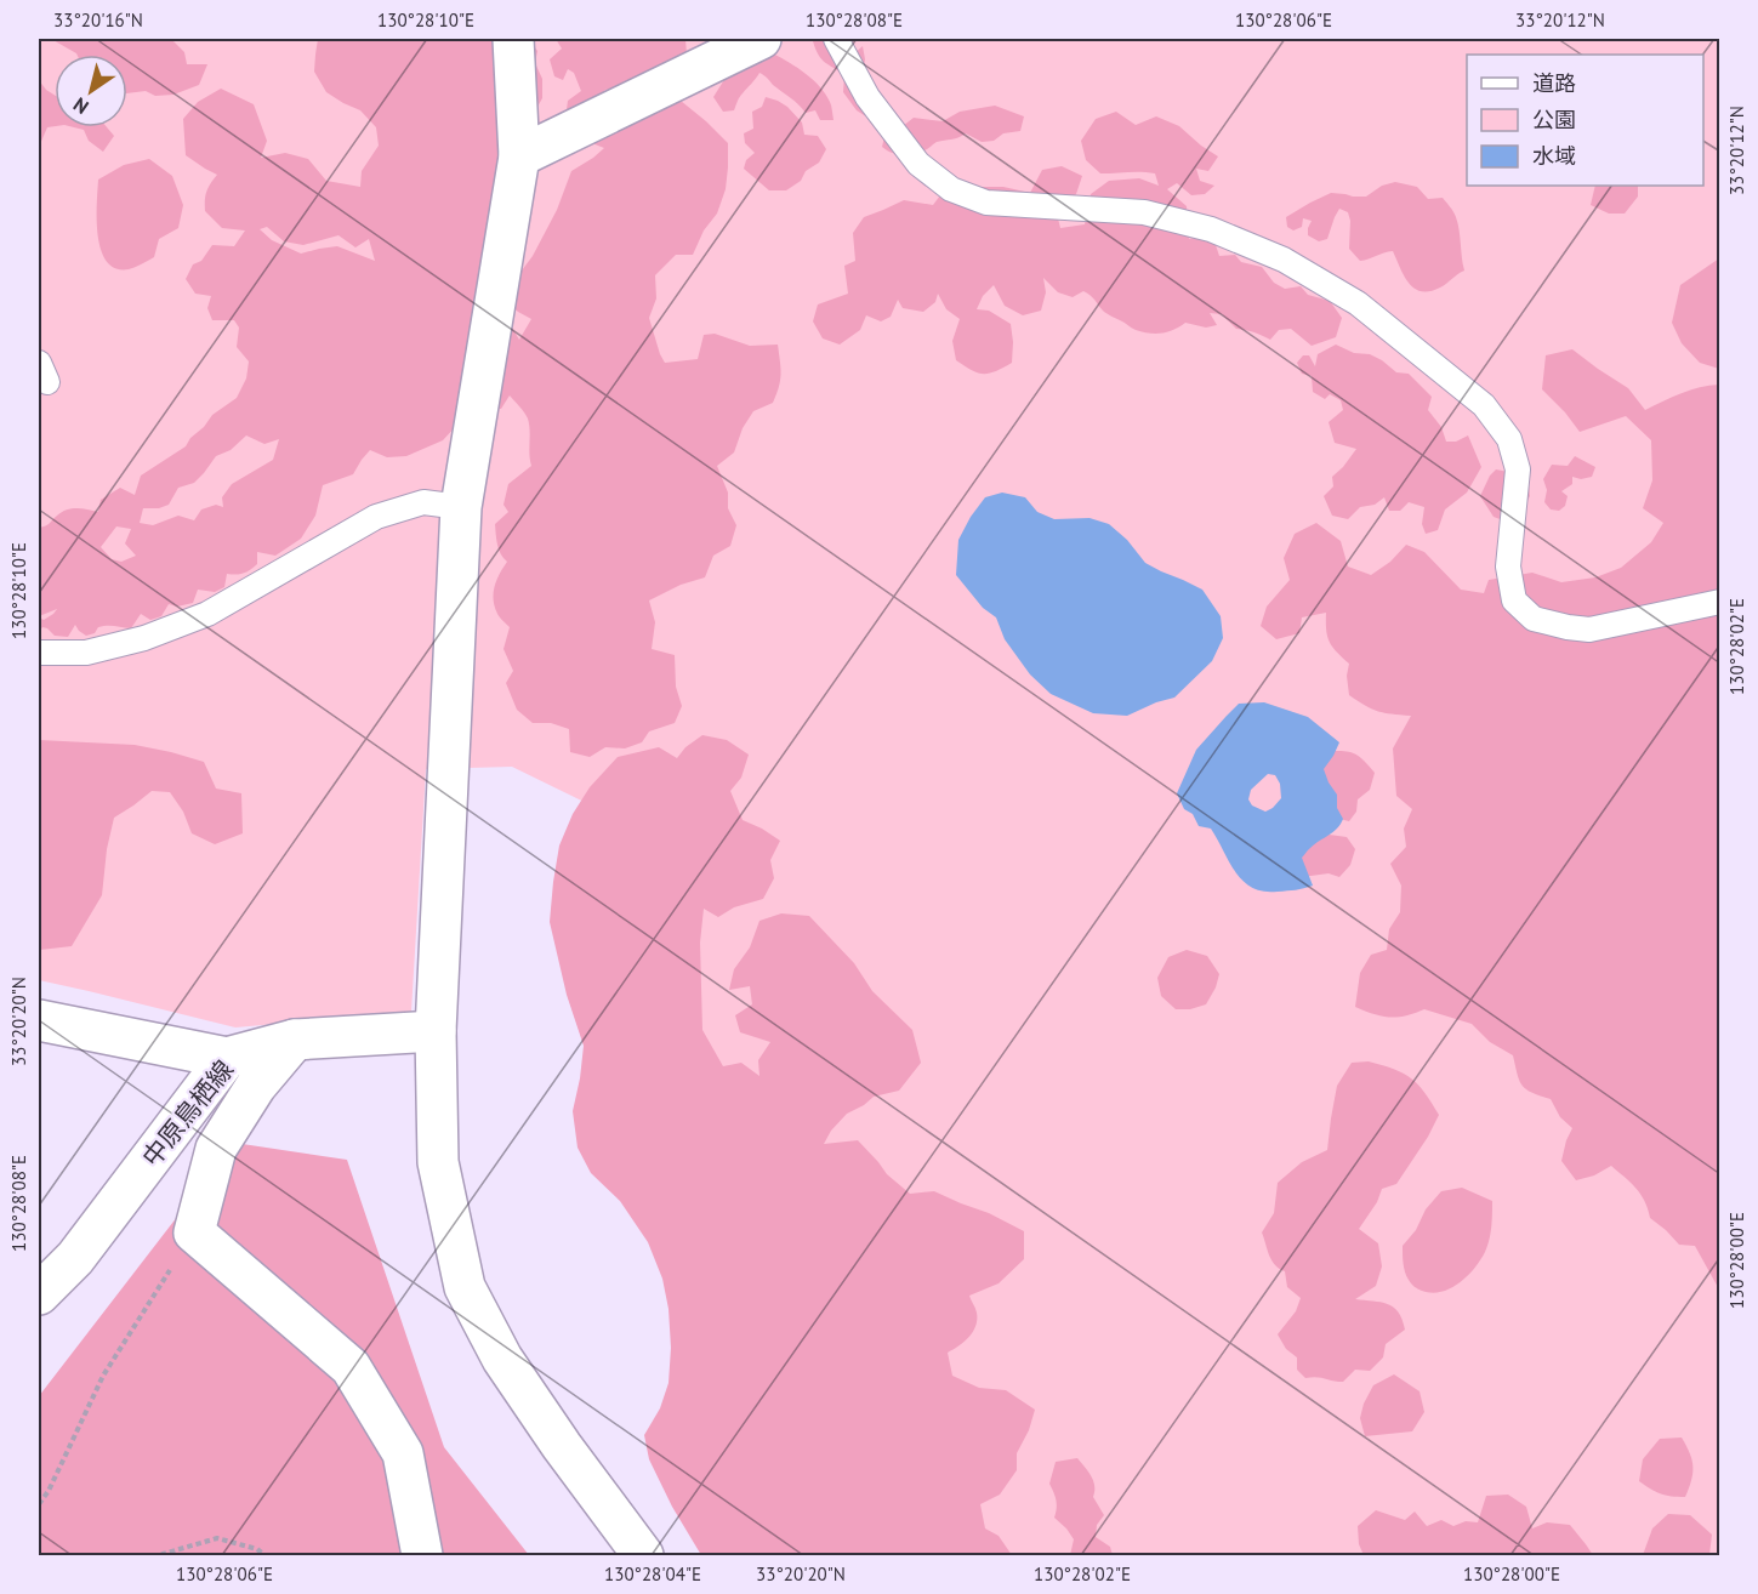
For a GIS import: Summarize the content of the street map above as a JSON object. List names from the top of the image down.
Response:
{
  "streets": {
    "street": ["中原鳥栖線"]
  },
  "legend": ["道路", "公園", "水域"],
  "north": "bottom left",
  "coordinates": [
    "33°20'16\"N",
    "130°28'10\"E",
    "130°28'08\"E",
    "130°28'06\"E",
    "33°20'12\"N",
    "130°28'02\"E",
    "33°20'20\"N",
    "130°28'00\"E",
    "130°28'04\"E"
  ]
}
